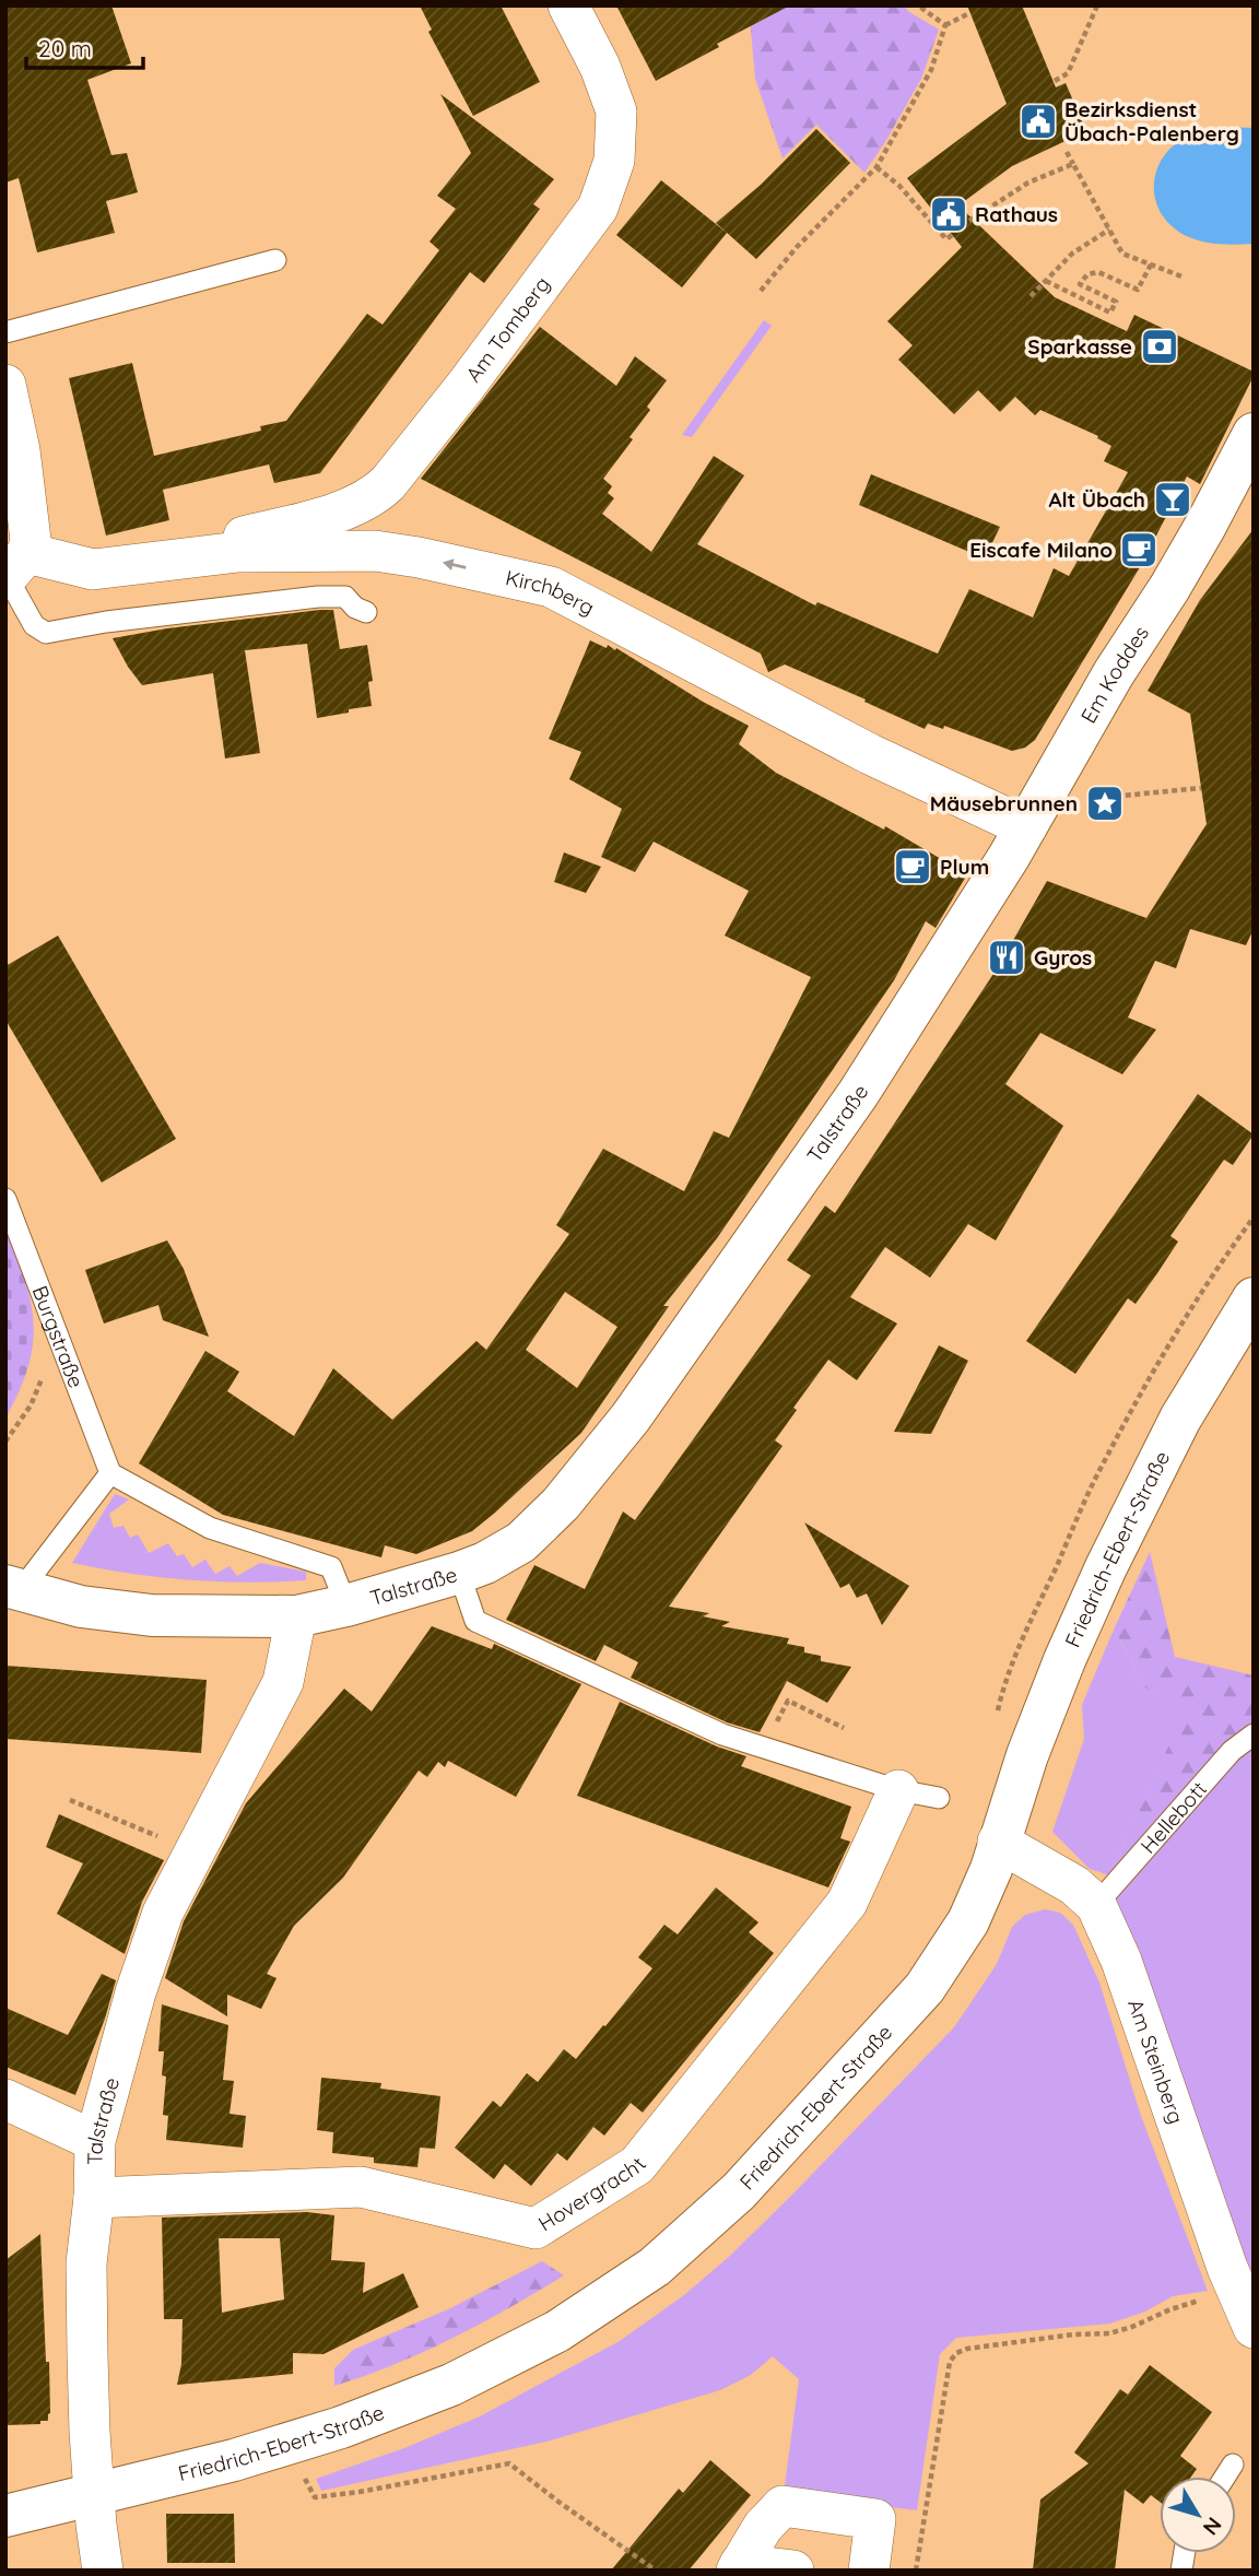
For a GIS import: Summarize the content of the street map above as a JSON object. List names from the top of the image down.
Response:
{
  "streets": {
    "street": [
      "Am Tomberg",
      "Kirchberg",
      "Em Koddes",
      "Talstraße",
      "Friedrich-Ebert-Straße",
      "Am Steinberg",
      "Hovergracht"
    ],
    "lane": ["Burgstraße", "Hellebott"]
  },
  "crossings": [
    ["Am Tomberg", "Kirchberg"],
    ["Kirchberg", "Em Koddes"],
    ["Kirchberg", "Talstraße"],
    ["Em Koddes", "Talstraße"],
    ["Talstraße", "Friedrich-Ebert-Straße"],
    ["Talstraße", "Hovergracht"],
    ["Friedrich-Ebert-Straße", "Am Steinberg"],
    ["Hellebott", "Am Steinberg"]
  ],
  "one_way": ["Kirchberg"],
  "places": {
    "public building": ["Bezirksdienst Übach-Palenberg", "Rathaus"],
    "bank": ["Sparkasse"],
    "bar": ["Alt Übach"],
    "cafe": ["Eiscafe Milano", "Plum"],
    "place": ["Mäusebrunnen"],
    "restaurant": ["Gyros"]
  },
  "scale_bar": "20 m",
  "north": "bottom right"
}
